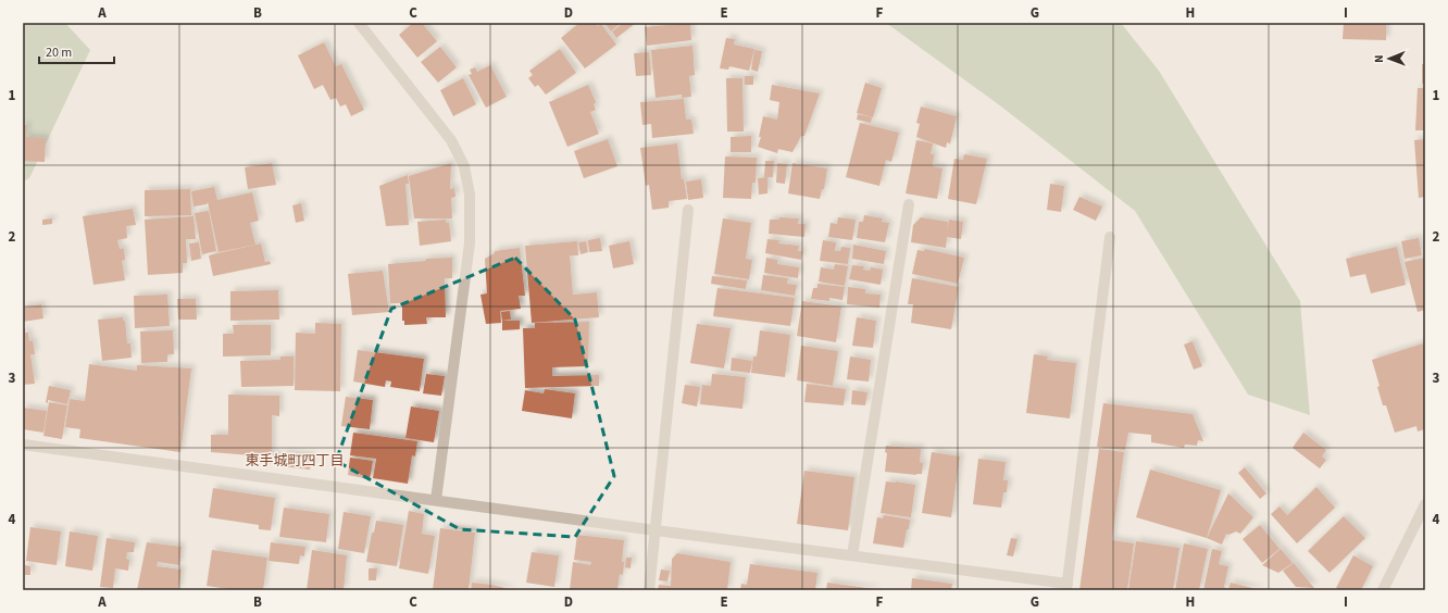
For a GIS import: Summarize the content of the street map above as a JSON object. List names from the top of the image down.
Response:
{
  "districts": ["東手城町四丁目"],
  "scale_bar": "20 m",
  "north": "left",
  "grid": {
    "columns": [
      "A",
      "B",
      "C",
      "D",
      "E",
      "F",
      "G",
      "H",
      "I"
    ],
    "rows": [
      "1",
      "2",
      "3",
      "4"
    ]
  }
}
